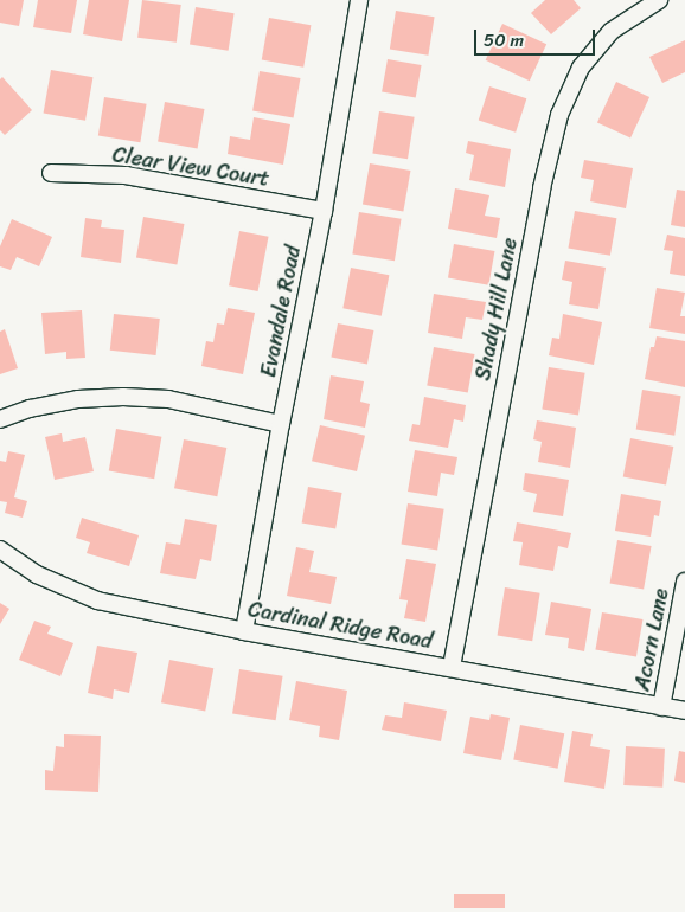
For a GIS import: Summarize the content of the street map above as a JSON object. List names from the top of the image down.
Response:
{
  "streets": {
    "street": [
      "Clear View Court",
      "Shady Hill Lane",
      "Evandale Road",
      "Cardinal Ridge Road",
      "Acorn Lane"
    ]
  },
  "crossings": [
    ["Clear View Court", "Evandale Road"],
    ["Shady Hill Lane", "Cardinal Ridge Road"],
    ["Evandale Road", "Cardinal Ridge Road"],
    ["Cardinal Ridge Road", "Acorn Lane"]
  ],
  "scale_bar": "50 m"
}
